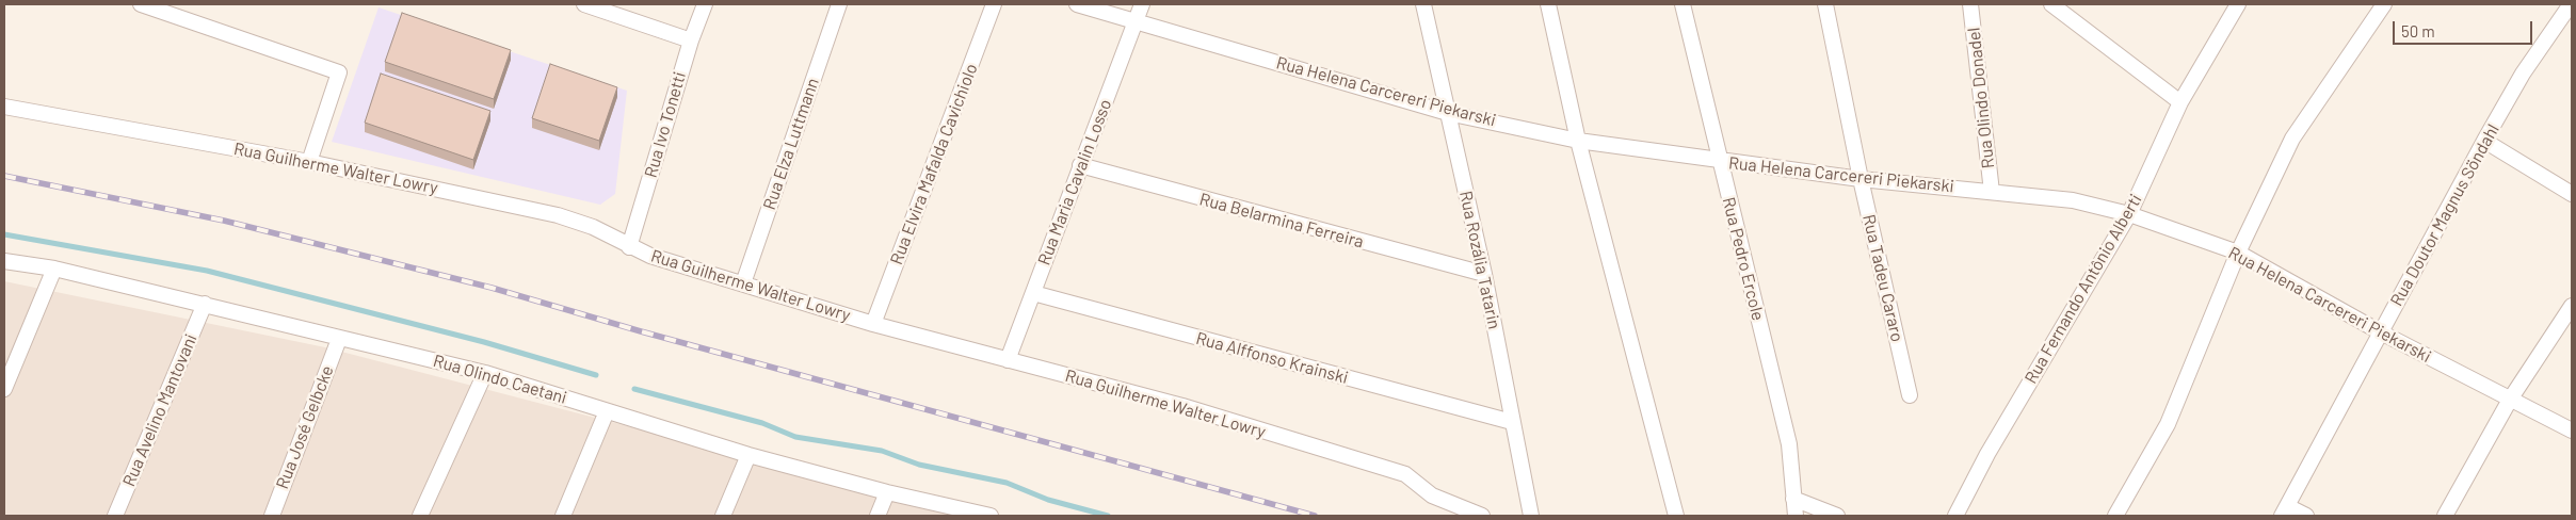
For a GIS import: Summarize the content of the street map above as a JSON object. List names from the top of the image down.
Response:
{
  "streets": {
    "street": [
      "Rua Helena Carcereri Piekarski",
      "Rua Olindo Donadel",
      "Rua Ivo Tonetti",
      "Rua Elza Luttmann",
      "Rua Elvira Mafalda Cavichiolo",
      "Rua Guilherme Walter Lowry",
      "Rua Maria Cavalin Losso",
      "Rua Doutor Magnus Söndahl",
      "Rua Belarmina Ferreira",
      "Rua Pedro Ercole",
      "Rua Rozália Tatarin",
      "Rua Tadeu Cararo",
      "Rua Fernando Antônio Alberti",
      "Rua Alffonso Krainski",
      "Rua Olindo Caetani",
      "Rua Avelino Mantovani",
      "Rua José Gelbcke"
    ]
  },
  "crossings": [
    ["Rua Helena Carcereri Piekarski", "Rua Olindo Donadel"],
    ["Rua Helena Carcereri Piekarski", "Rua Maria Cavalin Losso"],
    ["Rua Helena Carcereri Piekarski", "Rua Doutor Magnus Söndahl"],
    ["Rua Helena Carcereri Piekarski", "Rua Pedro Ercole"],
    ["Rua Helena Carcereri Piekarski", "Rua Rozália Tatarin"],
    ["Rua Helena Carcereri Piekarski", "Rua Tadeu Cararo"],
    ["Rua Helena Carcereri Piekarski", "Rua Fernando Antônio Alberti"],
    ["Rua Ivo Tonetti", "Rua Guilherme Walter Lowry"],
    ["Rua Elza Luttmann", "Rua Guilherme Walter Lowry"],
    ["Rua Elvira Mafalda Cavichiolo", "Rua Guilherme Walter Lowry"],
    ["Rua Guilherme Walter Lowry", "Rua Maria Cavalin Losso"],
    ["Rua Maria Cavalin Losso", "Rua Belarmina Ferreira"],
    ["Rua Maria Cavalin Losso", "Rua Alffonso Krainski"],
    ["Rua Belarmina Ferreira", "Rua Rozália Tatarin"],
    ["Rua Rozália Tatarin", "Rua Alffonso Krainski"],
    ["Rua Olindo Caetani", "Rua Avelino Mantovani"],
    ["Rua Olindo Caetani", "Rua José Gelbcke"]
  ],
  "scale_bar": "50 m"
}
